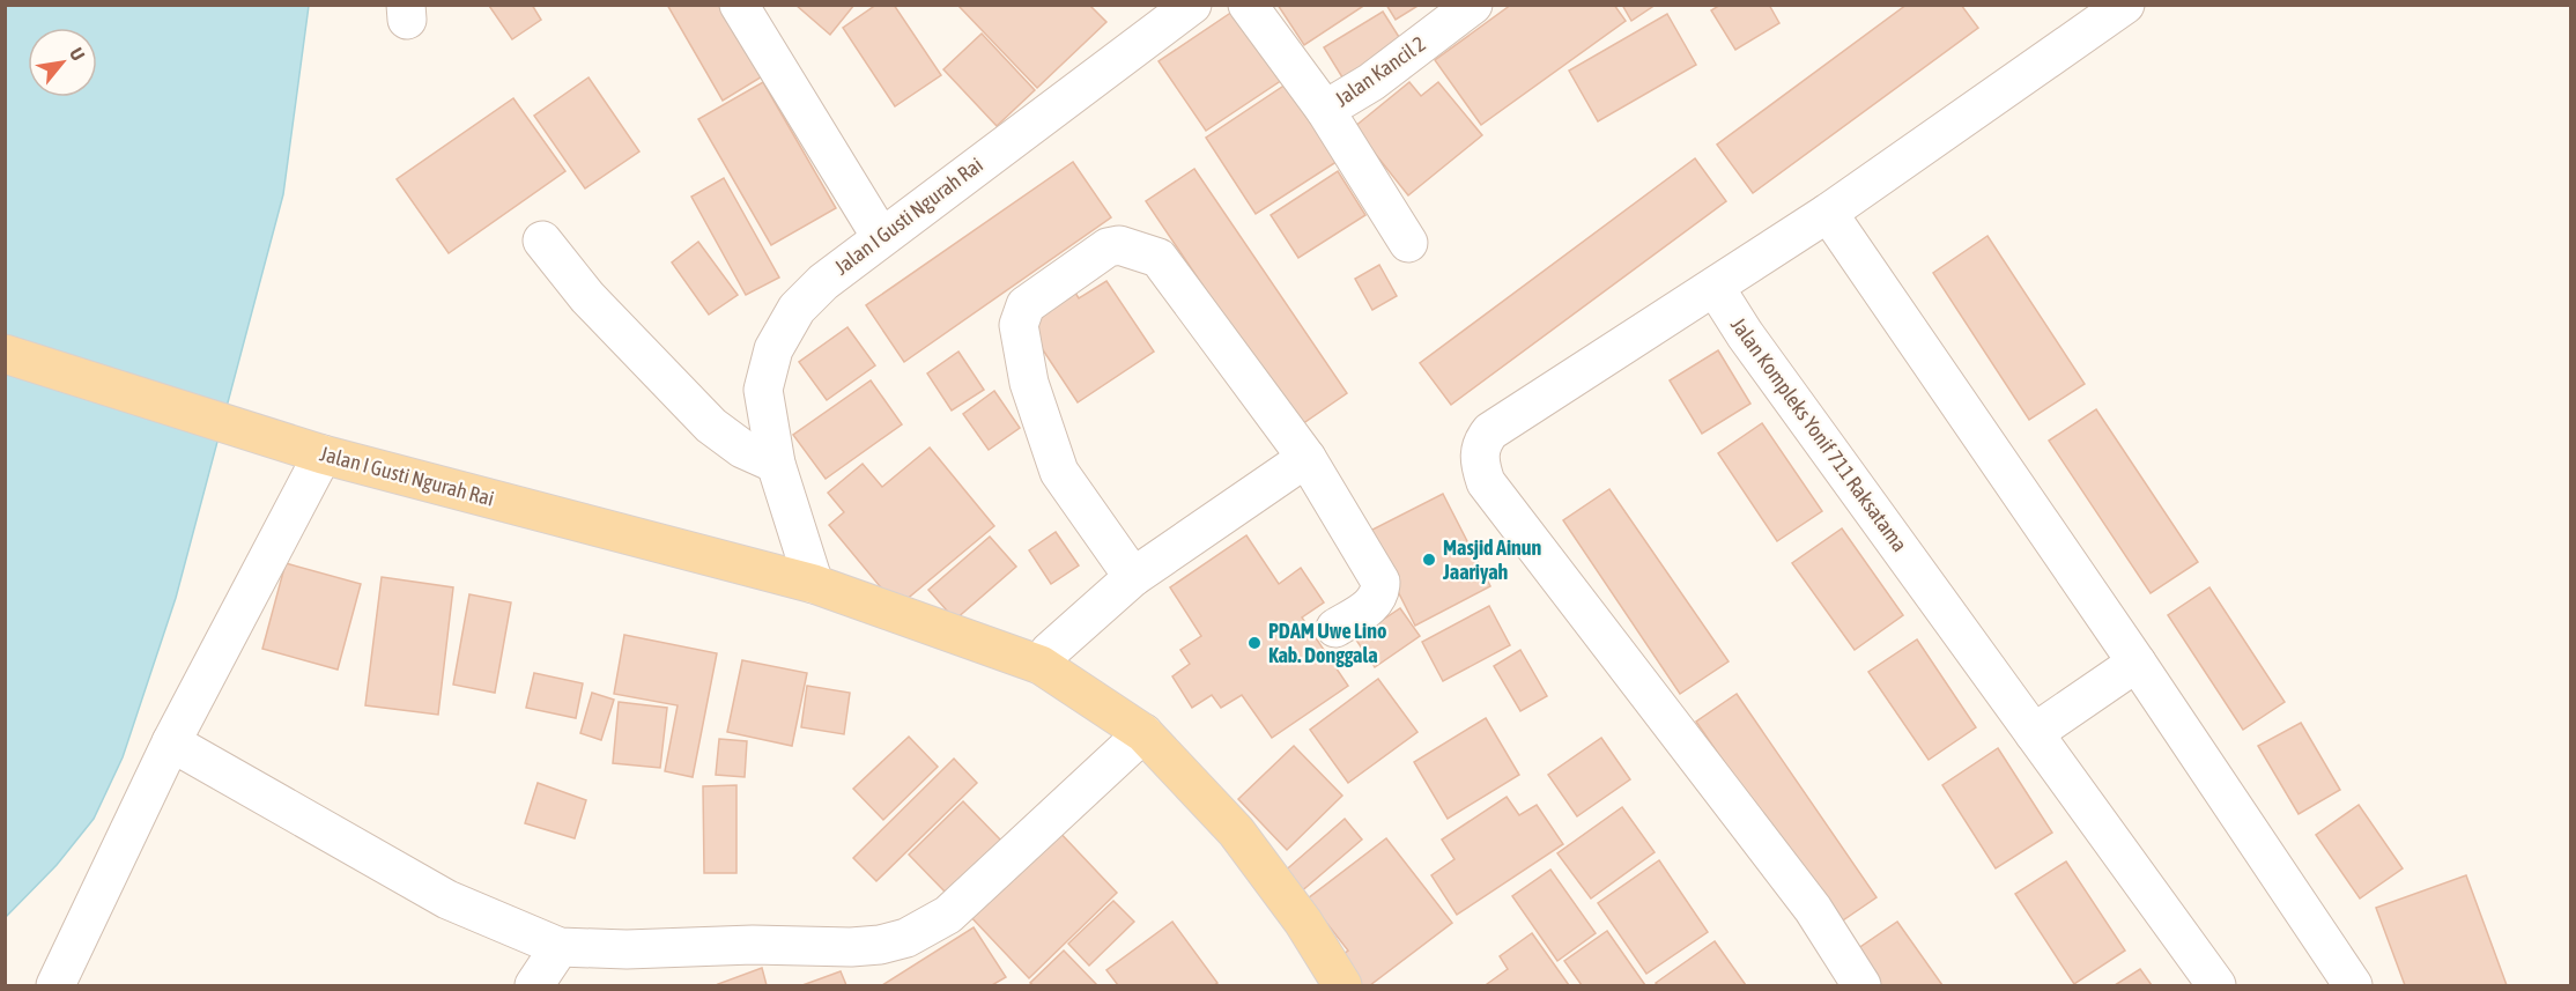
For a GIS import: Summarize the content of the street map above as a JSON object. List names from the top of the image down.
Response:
{
  "streets": {
    "main road": ["Jalan I Gusti Ngurah Rai"],
    "street": ["Jalan Kancil 2", "Jalan Kompleks Yonif 711 Raksatama"]
  },
  "places": ["Masjid Ainun Jaariyah", "PDAM Uwe Lino Kab. Donggala"],
  "north": "top right"
}
